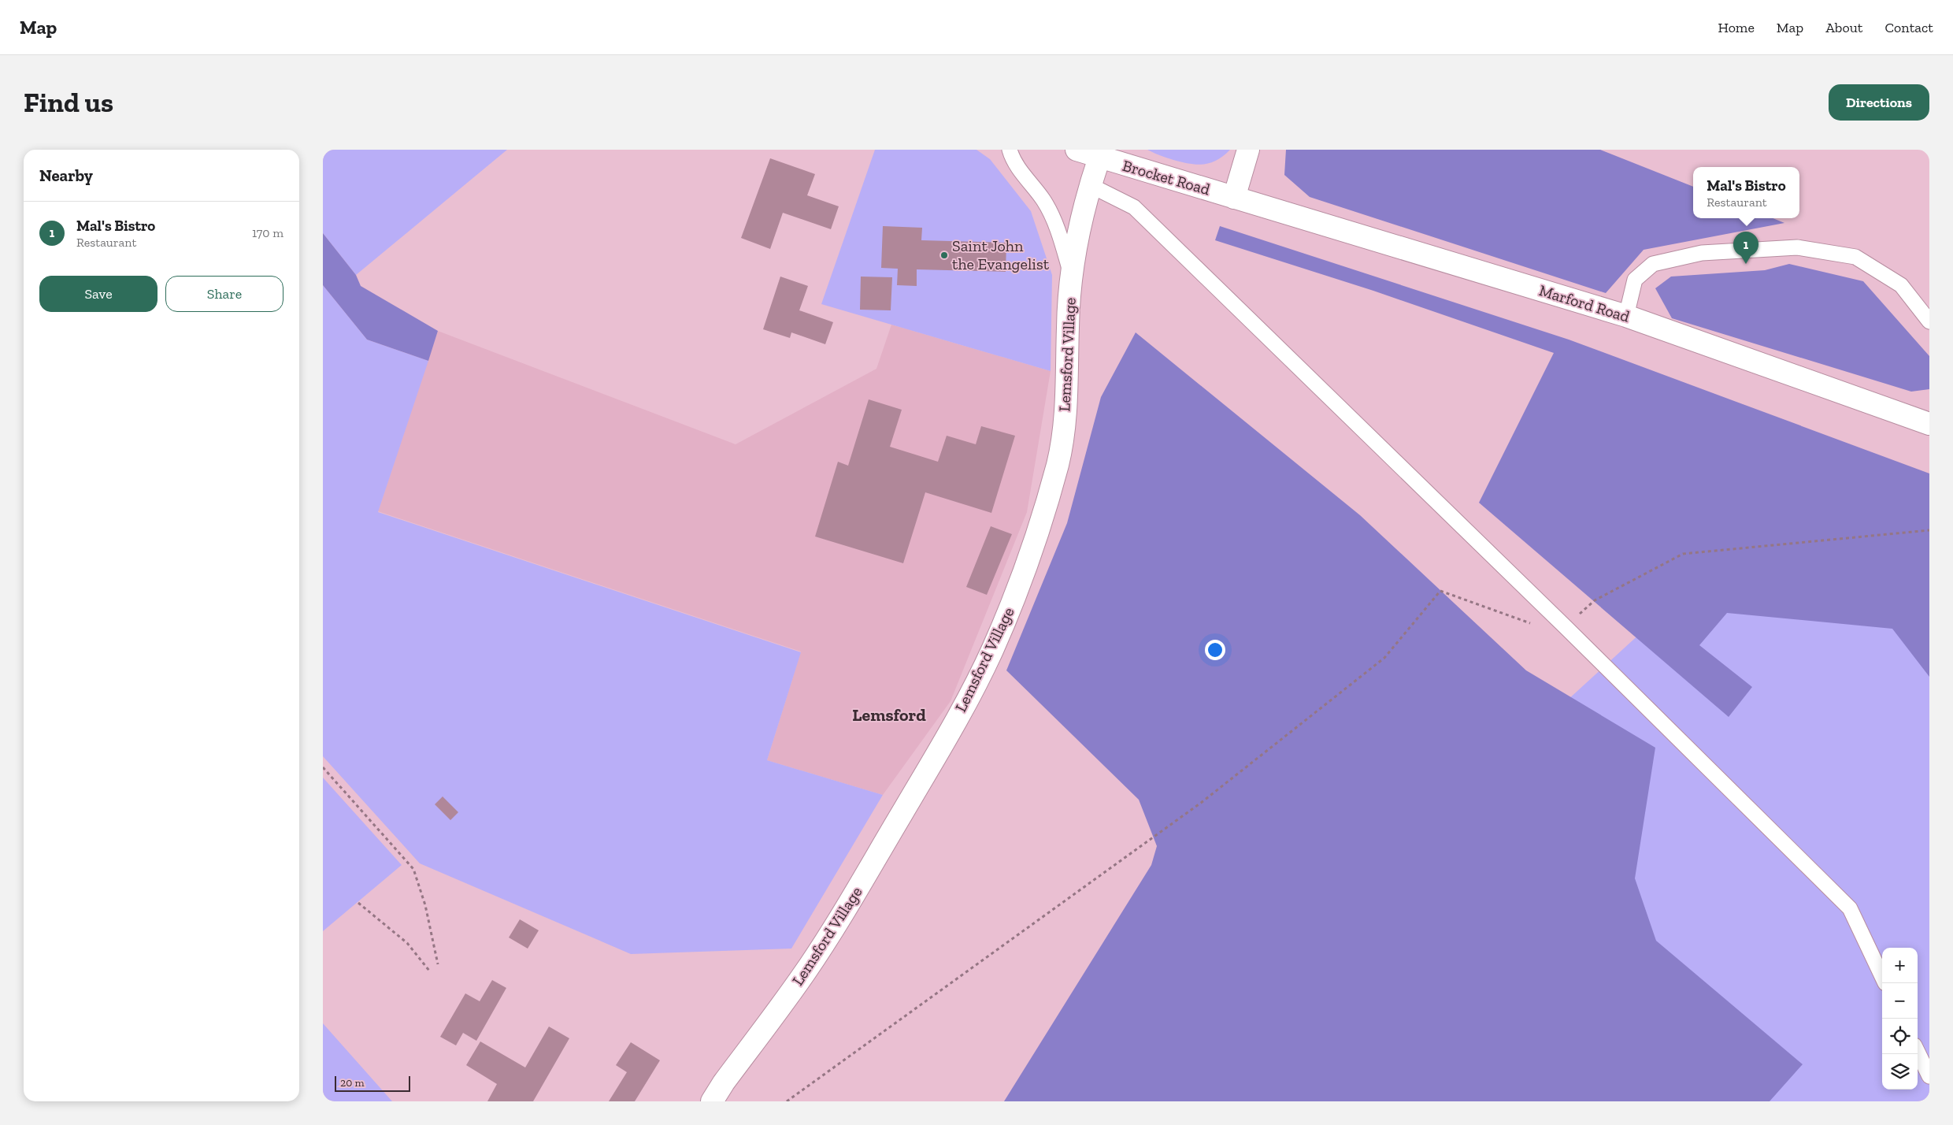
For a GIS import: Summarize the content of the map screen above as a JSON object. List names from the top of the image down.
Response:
{
  "streets": {
    "street": ["Brocket Road", "Marford Road", "Lemsford Village"]
  },
  "crossings": [
    ["Brocket Road", "Marford Road"],
    ["Brocket Road", "Lemsford Village"]
  ],
  "districts": ["Lemsford"],
  "places": ["Saint John the Evangelist"],
  "scale_bar": "20 m",
  "page": {
    "header": "Map",
    "nav": [
      "Home",
      "Map",
      "About",
      "Contact"
    ],
    "buttons": [
      "Directions",
      ["Save", "Share"]
    ],
    "title": "Find us",
    "heading": "Nearby",
    "popup": ["Mal's Bistro", "Restaurant"],
    "list": [
      {
        "mark": "1",
        "name": "Mal's Bistro",
        "note": "Restaurant",
        "value": "170 m"
      }
    ],
    "pins": "1",
    "map_buttons": ["+", "−"],
    "scale": "20 m"
  }
}
